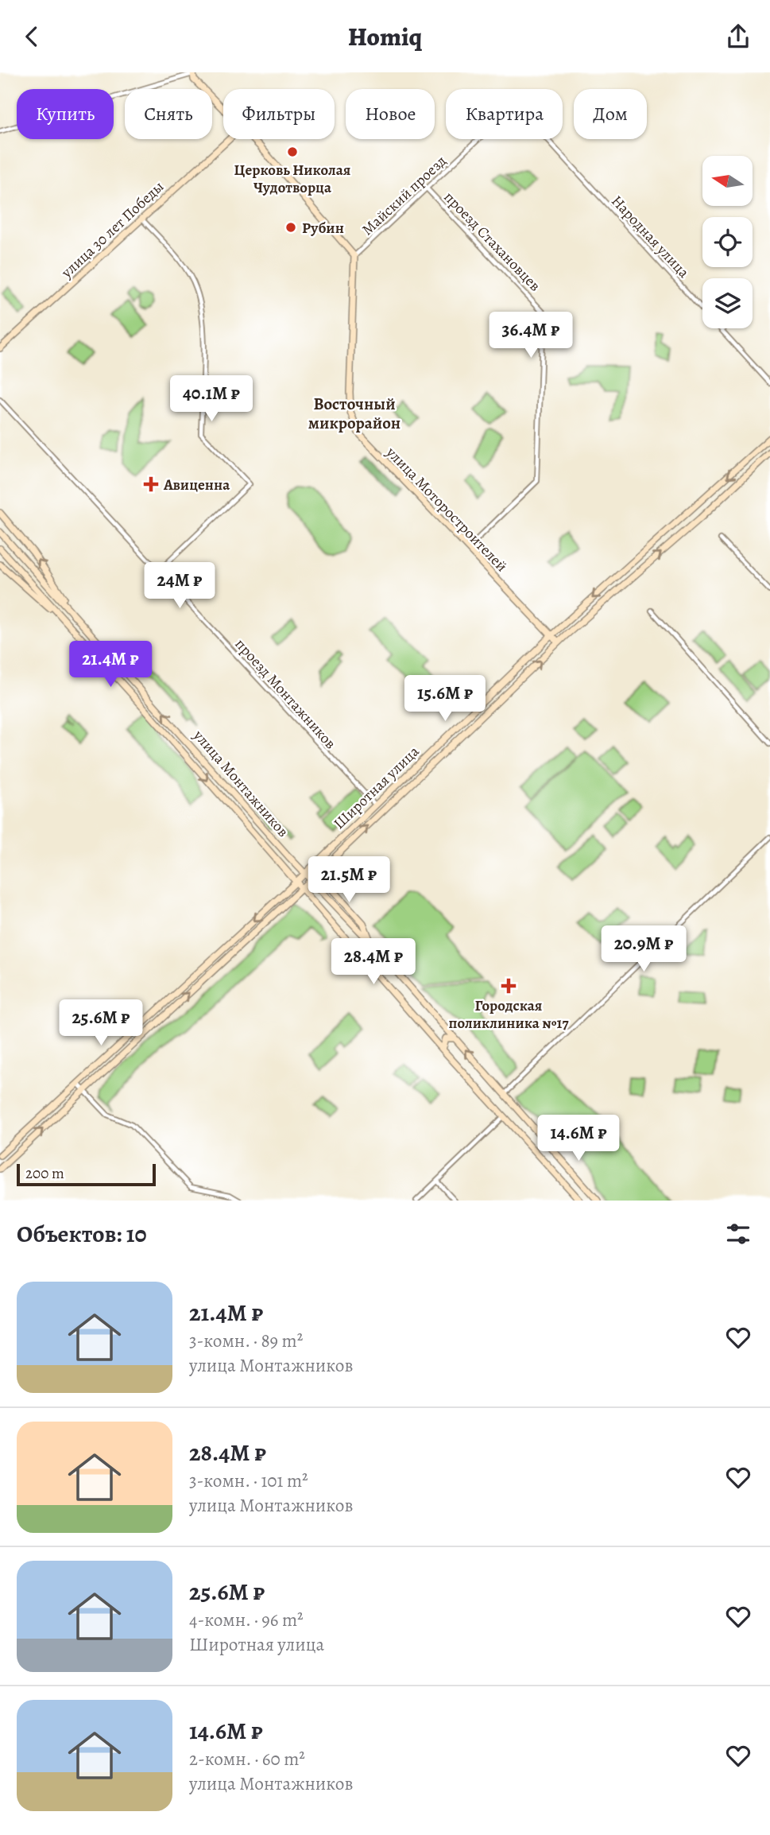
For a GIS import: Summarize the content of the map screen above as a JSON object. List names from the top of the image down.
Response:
{
  "streets": {
    "main road": [
      "улица 30 лет Победы",
      "улица Моторостроителей",
      "улица Монтажников",
      "Широтная улица"
    ],
    "street": [
      "Майский проезд",
      "Народная улица",
      "проезд Стахановцев",
      "проезд Монтажников"
    ]
  },
  "crossings": [
    ["Майский проезд", "проезд Стахановцев"],
    ["Майский проезд", "улица Моторостроителей"],
    ["проезд Стахановцев", "улица Моторостроителей"],
    ["улица Моторостроителей", "Широтная улица"],
    ["проезд Монтажников", "Широтная улица"],
    ["улица Монтажников", "Широтная улица"]
  ],
  "districts": ["Восточный микрорайон"],
  "places": {
    "other": ["Церковь Николая Чудотворца", "Рубин"],
    "health": ["Авиценна", "Городская поликлиника №17"]
  },
  "scale_bar": "200 m",
  "north": "left",
  "page": {
    "header": "Homiq",
    "chip": [
      "Купить",
      "Снять",
      "Фильтры",
      "Новое",
      "Квартира",
      "Дом"
    ],
    "price": [
      "36.4M ₽",
      "40.1M ₽",
      "24M ₽",
      "21.4M ₽",
      "15.6M ₽",
      "21.5M ₽",
      "20.9M ₽",
      "28.4M ₽",
      "25.6M ₽",
      "14.6M ₽"
    ],
    "scale": "200 m",
    "heading": "Объектов: 10",
    "list": [
      {
        "name": "21.4M ₽",
        "note": "3-комн. · 89 m² · улица Монтажников"
      },
      {
        "name": "28.4M ₽",
        "note": "3-комн. · 101 m² · улица Монтажников"
      },
      {
        "name": "25.6M ₽",
        "note": "4-комн. · 96 m² · Широтная улица"
      },
      {
        "name": "14.6M ₽",
        "note": "2-комн. · 60 m² · улица Монтажников"
      }
    ]
  }
}
